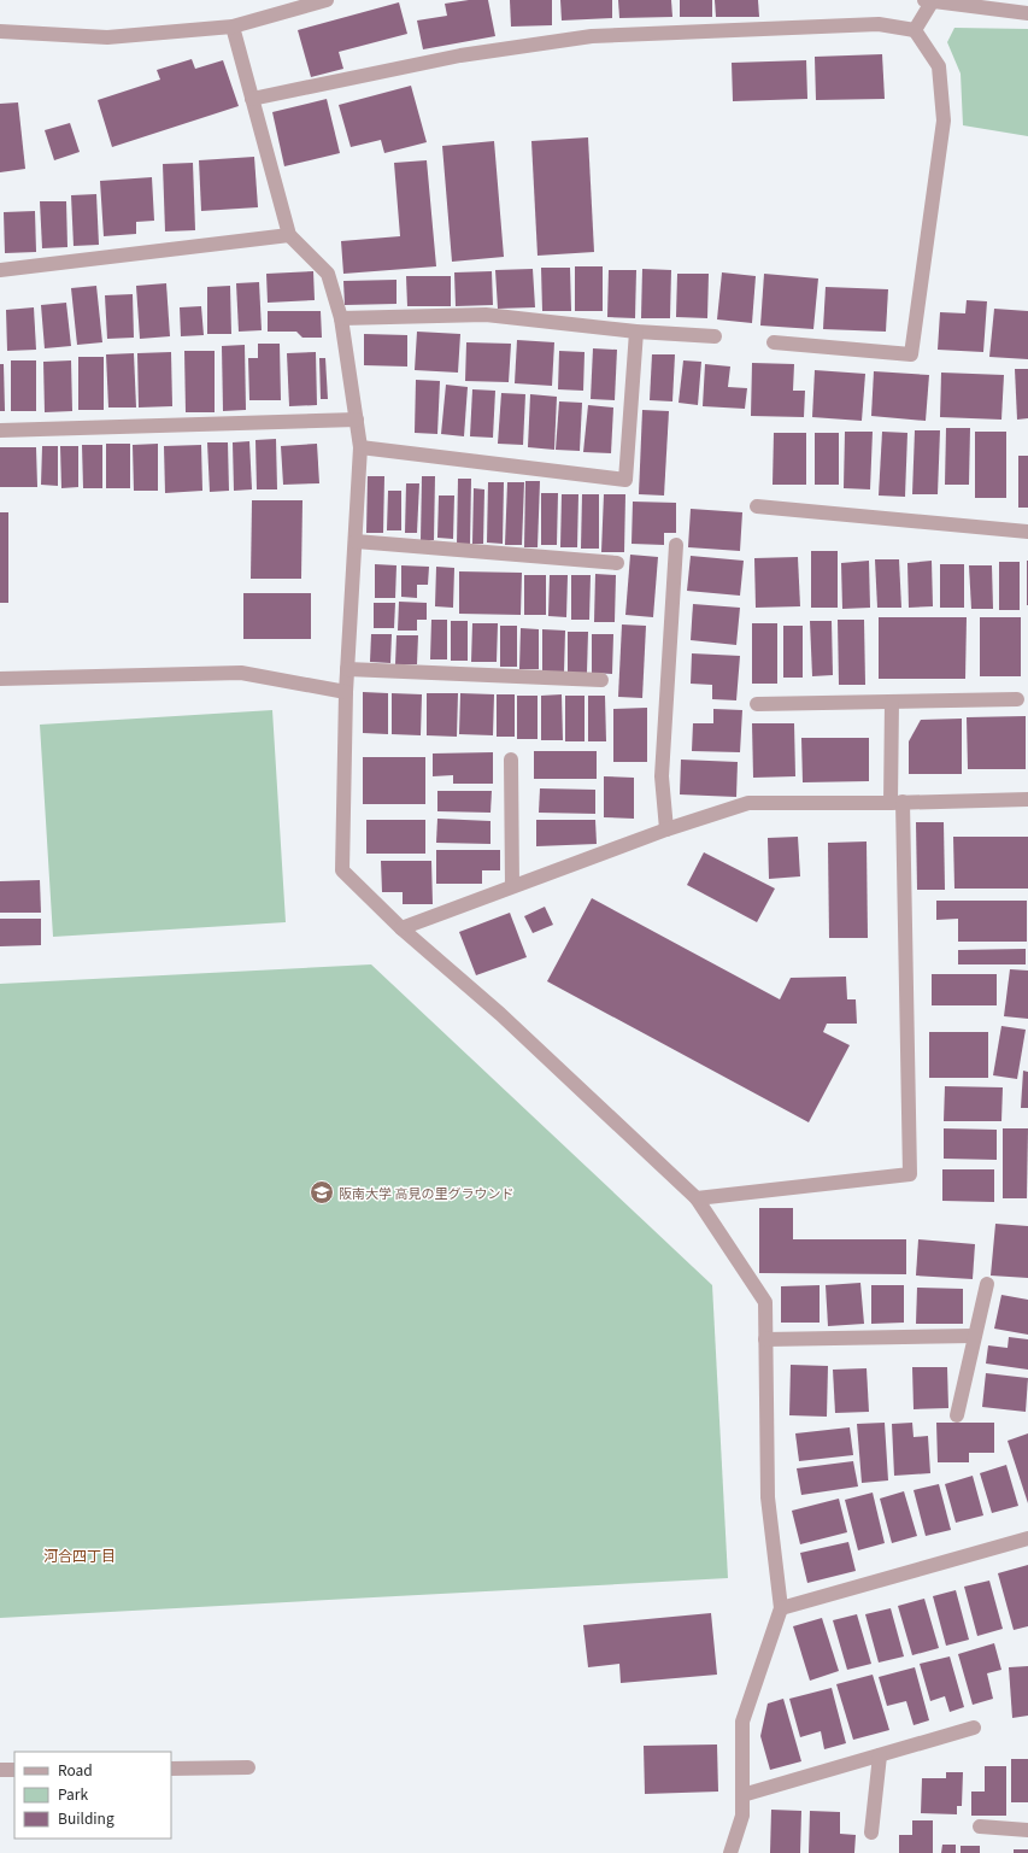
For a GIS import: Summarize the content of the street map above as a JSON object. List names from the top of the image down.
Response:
{
  "districts": ["河合四丁目"],
  "places": {
    "school or university": ["阪南大学 高見の里グラウンド"]
  },
  "legend": ["Road", "Park", "Building"]
}
